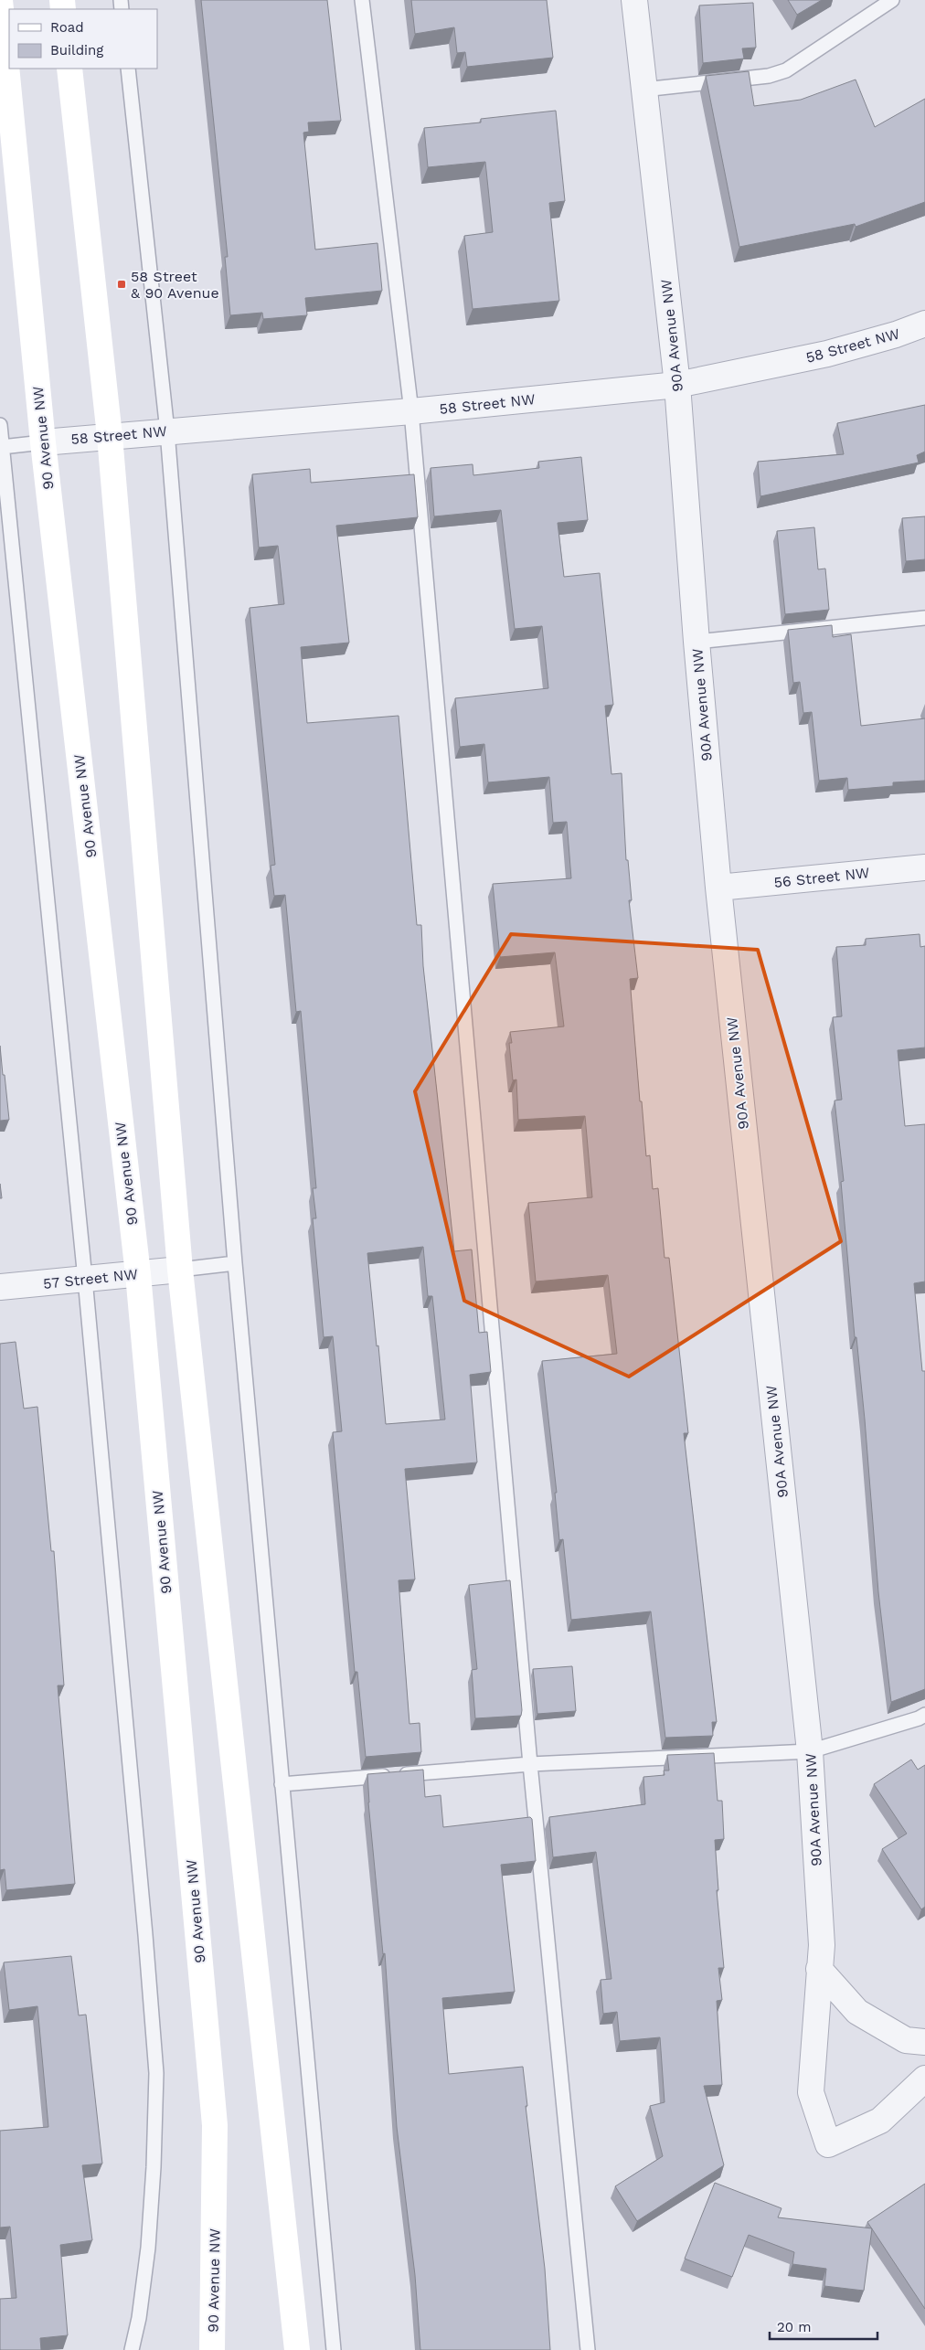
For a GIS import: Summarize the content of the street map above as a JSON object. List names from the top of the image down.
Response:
{
  "streets": {
    "main road": ["90 Avenue NW"],
    "street": [
      "90A Avenue NW",
      "58 Street NW",
      "56 Street NW",
      "57 Street NW"
    ]
  },
  "crossings": [
    ["90A Avenue NW", "58 Street NW"],
    ["90A Avenue NW", "56 Street NW"],
    ["58 Street NW", "90 Avenue NW"],
    ["90 Avenue NW", "57 Street NW"]
  ],
  "places": {
    "transit": ["58 Street & 90 Avenue"]
  },
  "legend": ["Road", "Building"],
  "scale_bar": "20 m"
}
